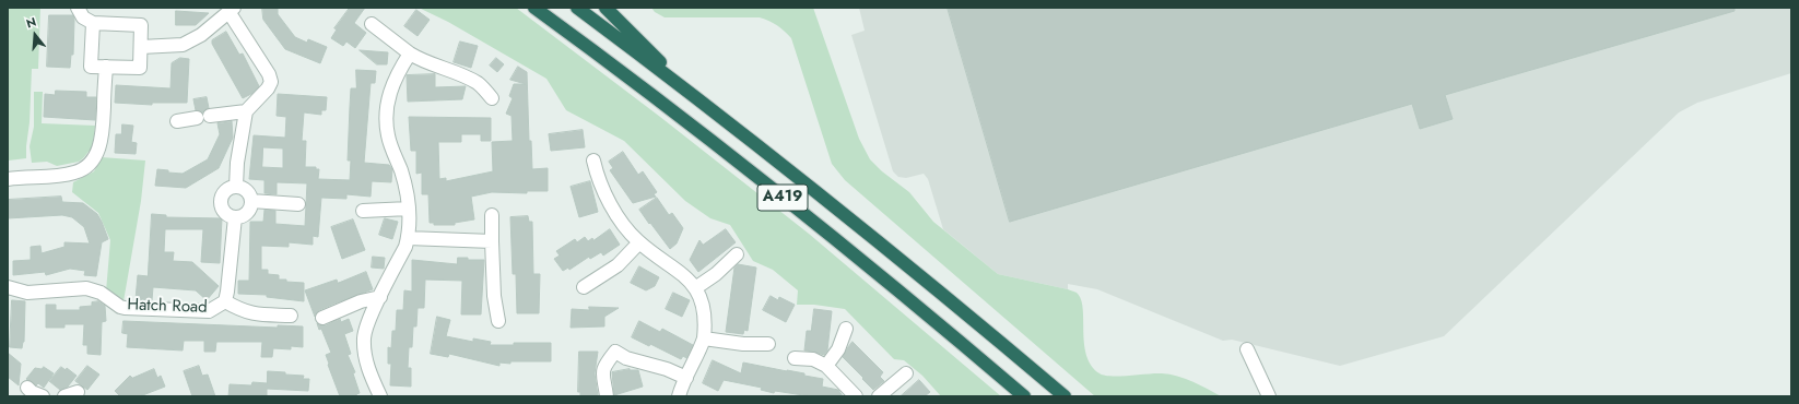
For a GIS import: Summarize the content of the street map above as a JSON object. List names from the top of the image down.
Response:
{
  "streets": {
    "highway": ["A419"],
    "street": ["Hatch Road"]
  },
  "north": "top"
}
